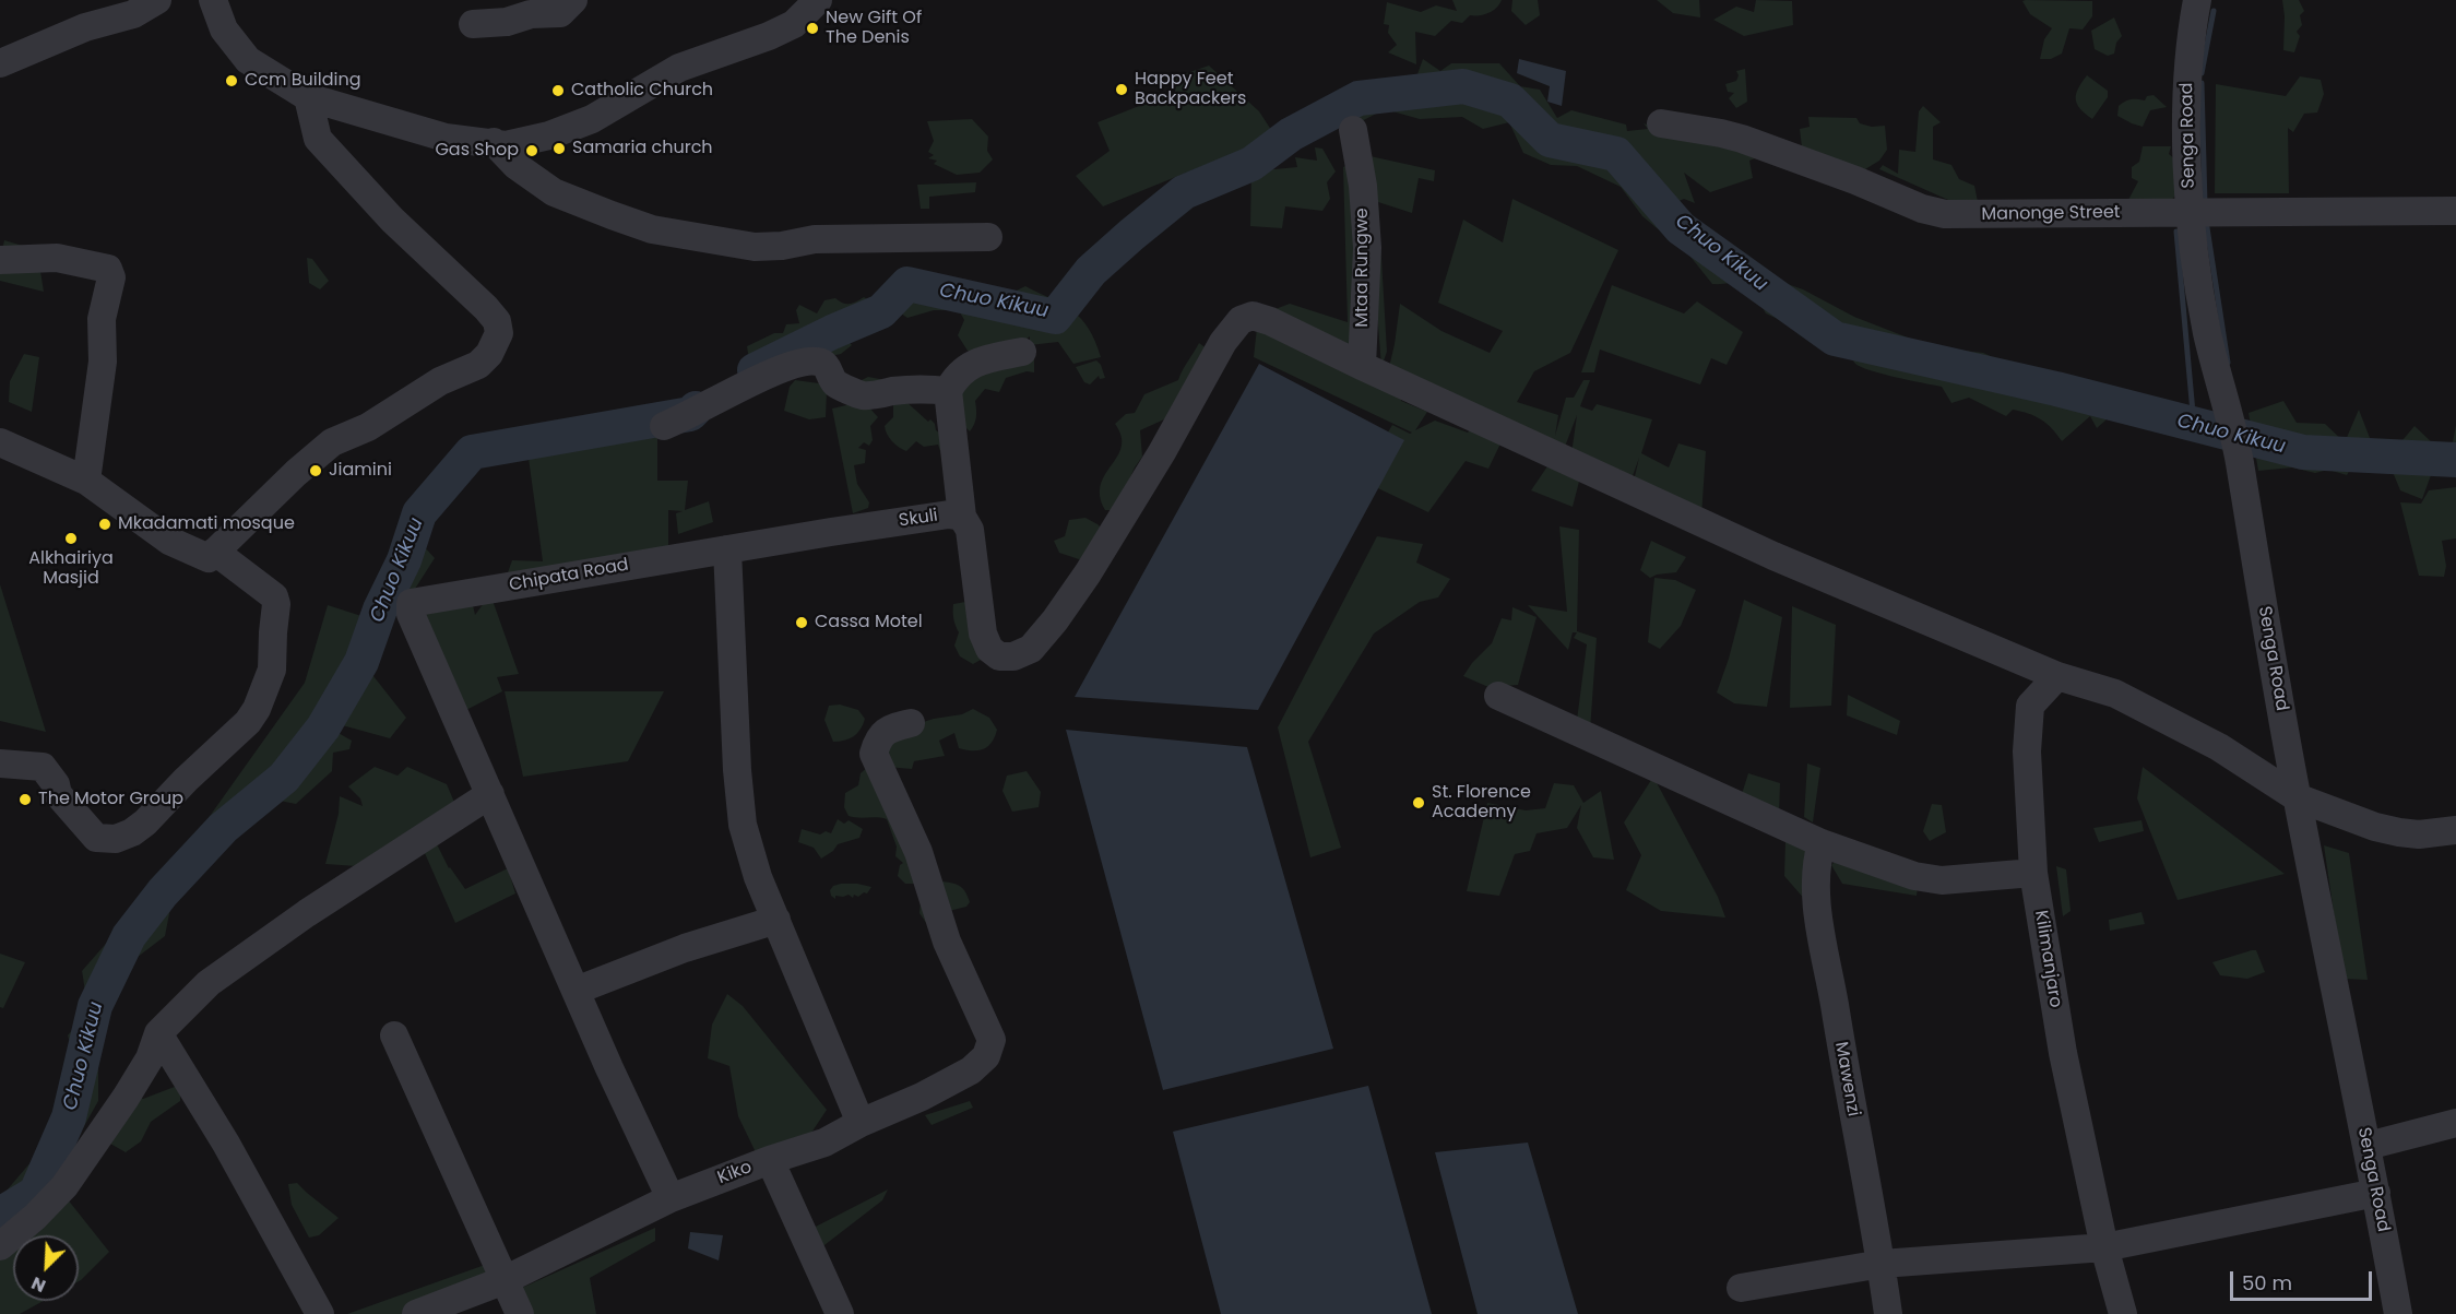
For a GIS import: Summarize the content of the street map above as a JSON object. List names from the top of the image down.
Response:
{
  "streets": {
    "street": [
      "Senga Road",
      "Manonge Street",
      "Mtaa Rungwe",
      "Skuli",
      "Chipata Road",
      "Kilimanjaro",
      "Mawenzi",
      "Kiko"
    ]
  },
  "crossings": [
    ["Senga Road", "Manonge Street"],
    ["Mtaa Rungwe", "Skuli"],
    ["Skuli", "Chipata Road"]
  ],
  "water": ["Chuo Kikuu"],
  "places": [
    "New Gift Of The Denis",
    "Ccm Building",
    "Happy Feet Backpackers",
    "Catholic Church",
    "Samaria church",
    "Gas Shop",
    "Jiamini",
    "Mkadamati mosque",
    "Alkhairiya Masjid",
    "Cassa Motel",
    "The Motor Group",
    "St. Florence Academy"
  ],
  "scale_bar": "50 m",
  "north": "bottom left"
}
